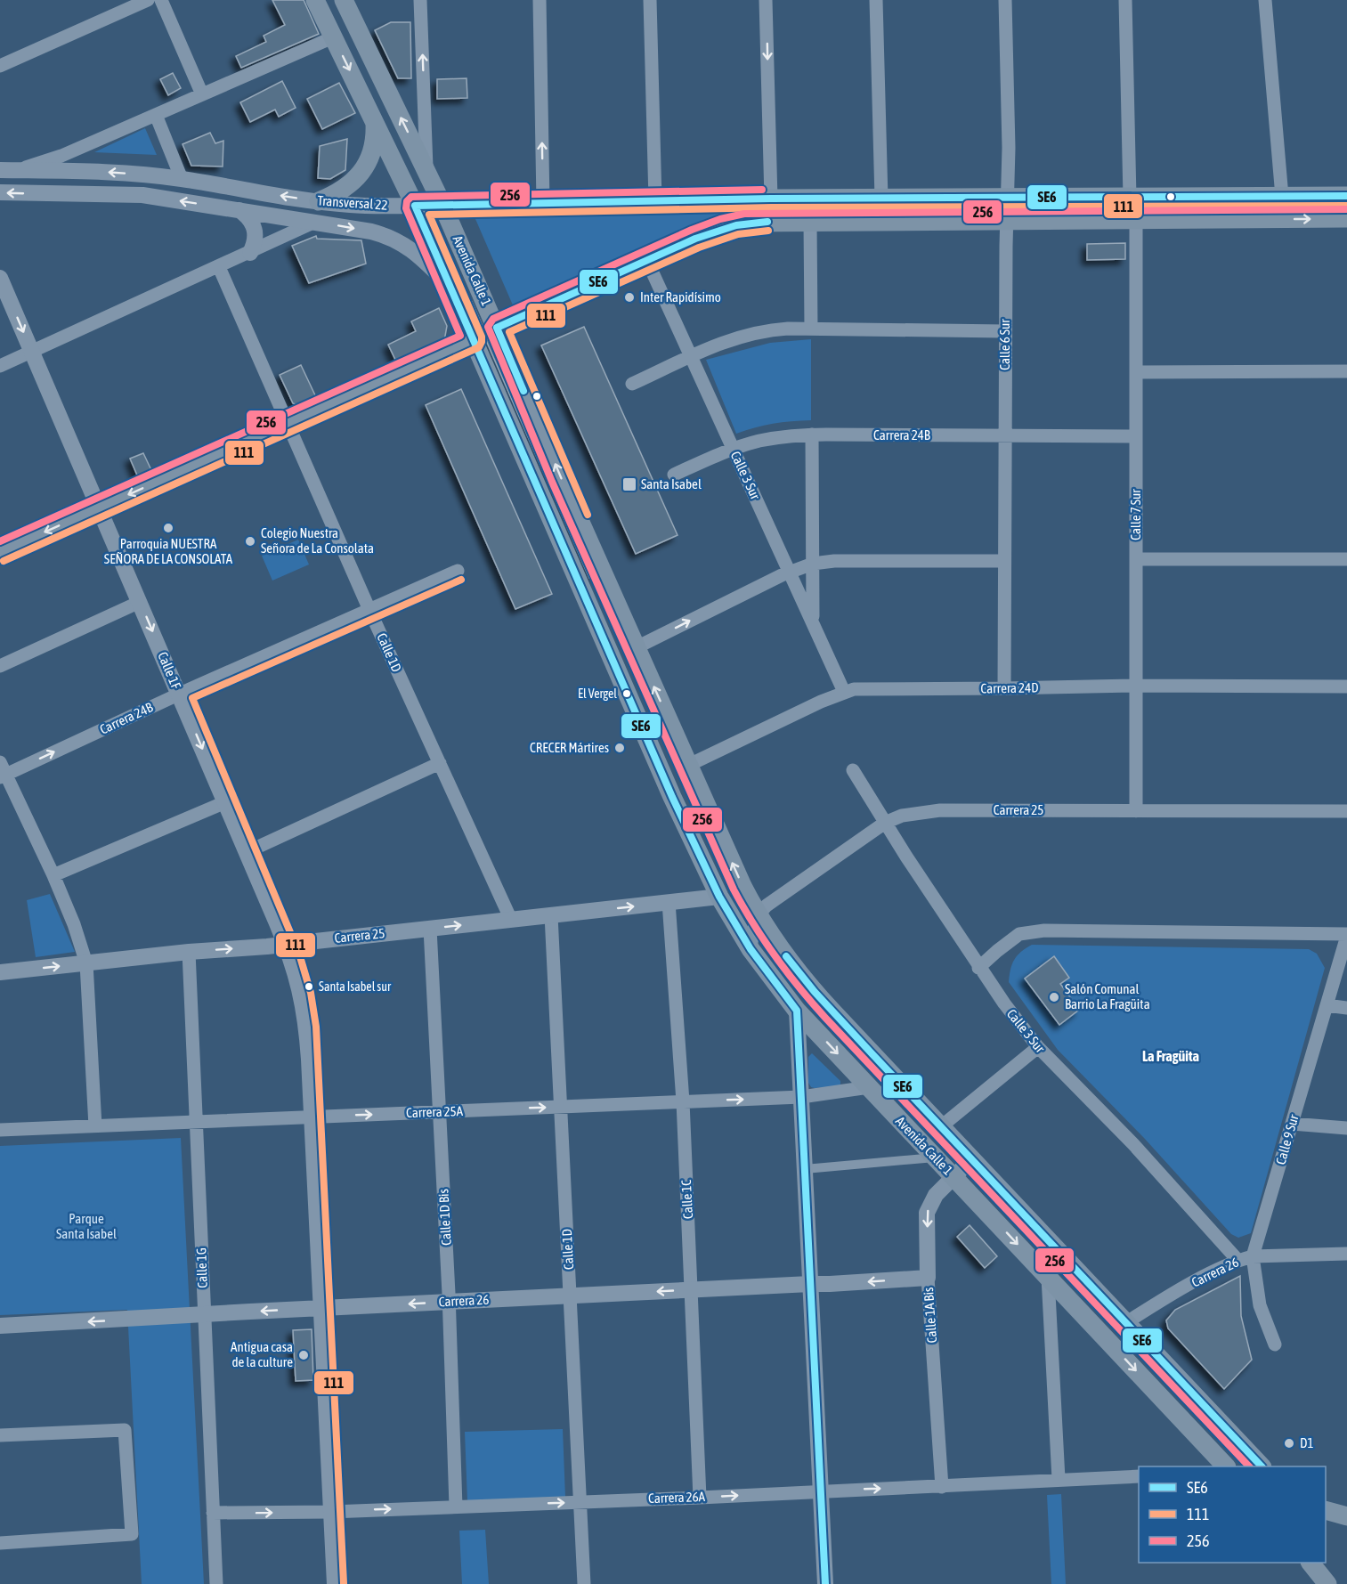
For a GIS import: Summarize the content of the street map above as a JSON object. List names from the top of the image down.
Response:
{
  "streets": {
    "main road": ["Transversal 22", "Avenida Calle 1"],
    "street": [
      "Calle 6 Sur",
      "Carrera 24B",
      "Calle 3 Sur",
      "Calle 7 Sur",
      "Calle 1D",
      "Calle 1F",
      "Carrera 24D",
      "Carrera 25",
      "Carrera 25A",
      "Calle 9 Sur",
      "Calle 1C",
      "Calle 1D Bis",
      "Calle 1G",
      "Carrera 26",
      "Calle 1A Bis",
      "Carrera 26A"
    ]
  },
  "crossings": [
    ["Transversal 22", "Avenida Calle 1"],
    ["Transversal 22", "Calle 6 Sur"],
    ["Avenida Calle 1", "Carrera 24D"],
    ["Avenida Calle 1", "Carrera 25"],
    ["Avenida Calle 1", "Carrera 25A"],
    ["Avenida Calle 1", "Carrera 26"],
    ["Avenida Calle 1", "Calle 1A Bis"],
    ["Calle 6 Sur", "Carrera 24B"],
    ["Calle 6 Sur", "Carrera 24D"],
    ["Carrera 24B", "Calle 3 Sur"],
    ["Carrera 24B", "Calle 7 Sur"],
    ["Carrera 24B", "Calle 1D"],
    ["Carrera 24B", "Calle 1F"],
    ["Calle 3 Sur", "Carrera 24D"],
    ["Calle 3 Sur", "Carrera 25"],
    ["Calle 3 Sur", "Carrera 26"],
    ["Calle 7 Sur", "Carrera 24D"],
    ["Calle 7 Sur", "Carrera 25"],
    ["Calle 1D", "Carrera 25"],
    ["Calle 1D", "Carrera 25A"],
    ["Calle 1D", "Carrera 26"],
    ["Calle 1D", "Carrera 26A"],
    ["Calle 1F", "Carrera 25"],
    ["Calle 1F", "Carrera 25A"],
    ["Calle 1F", "Carrera 26"],
    ["Calle 1F", "Carrera 26A"],
    ["Carrera 25", "Calle 1C"],
    ["Carrera 25", "Calle 1D Bis"],
    ["Carrera 25", "Calle 1G"],
    ["Carrera 25A", "Calle 1C"],
    ["Carrera 25A", "Calle 1D Bis"],
    ["Carrera 25A", "Calle 1G"],
    ["Calle 9 Sur", "Carrera 26"],
    ["Calle 1C", "Carrera 26"],
    ["Calle 1C", "Carrera 26A"],
    ["Calle 1D Bis", "Carrera 26"],
    ["Calle 1D Bis", "Carrera 26A"],
    ["Calle 1G", "Carrera 26"],
    ["Calle 1G", "Carrera 26A"],
    ["Carrera 26", "Calle 1A Bis"],
    ["Calle 1A Bis", "Carrera 26A"]
  ],
  "one_way": ["Carrera 25A", "Carrera 26", "Carrera 26A"],
  "districts": ["La Fragüita"],
  "parks": ["Parque Santa Isabel"],
  "places": {
    "other": [
      "Inter Rapidísimo",
      "Parroquia NUESTRA SEÑORA DE LA CONSOLATA",
      "Colegio Nuestra Señora de La Consolata",
      "El Vergel",
      "CRECER Mártires",
      "Santa Isabel sur",
      "Salón Comunal Barrio La Fragüita",
      "Antigua casa de la culture",
      "D1"
    ],
    "transit": ["Santa Isabel"]
  },
  "lines": ["transit line 256", "transit line SE6", "transit line 111"],
  "legend": ["SE6", "111", "256"]
}
